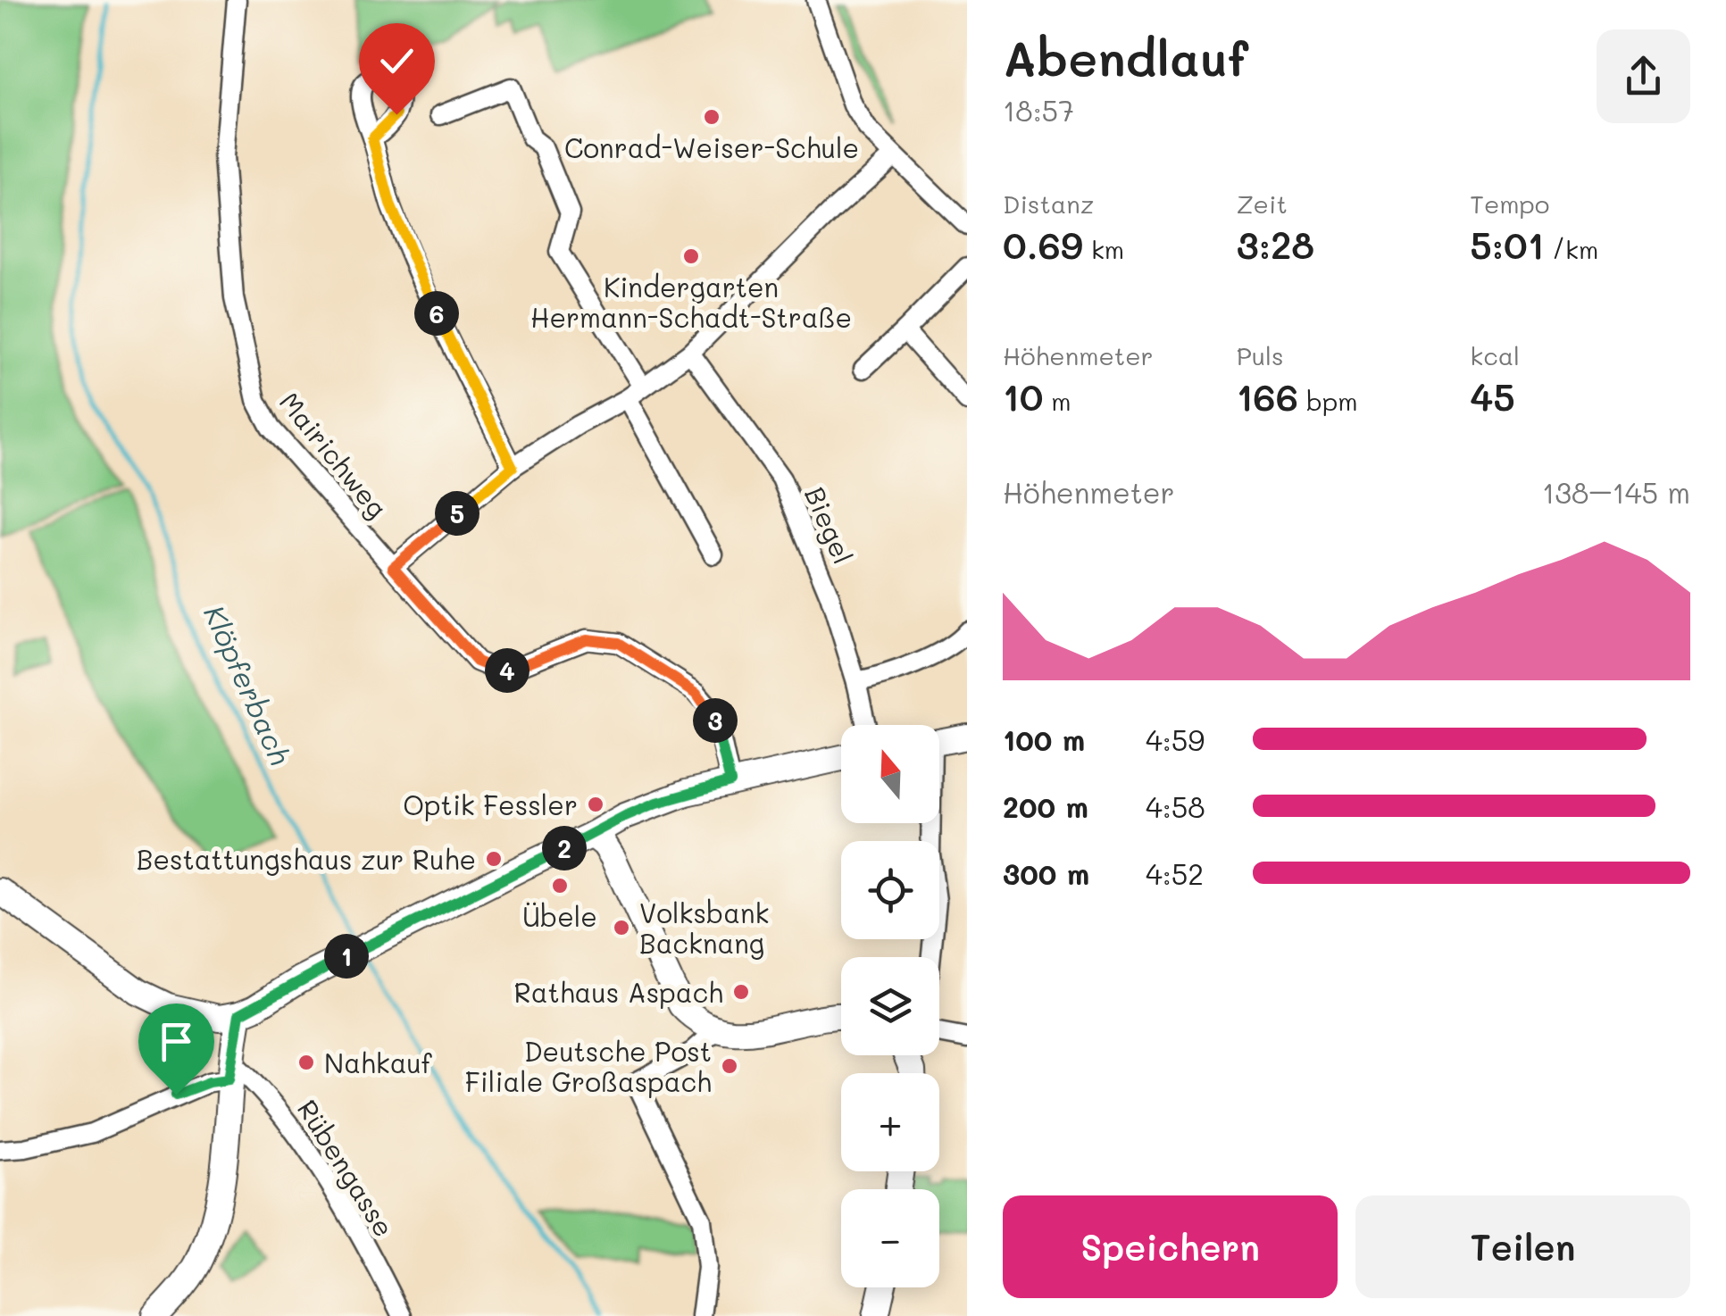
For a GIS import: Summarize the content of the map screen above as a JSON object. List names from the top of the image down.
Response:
{
  "streets": {
    "street": ["Mairichweg", "Biegel", "Rübengasse"]
  },
  "water": ["Klöpferbach"],
  "places": [
    "Conrad-Weiser-Schule",
    "Kindergarten Hermann-Schadt-Straße",
    "Optik Fessler",
    "Bestattungshaus zur Ruhe",
    "Übele",
    "Volksbank Backnang",
    "Rathaus Aspach",
    "Nahkauf",
    "Deutsche Post Filiale Großaspach"
  ],
  "north": "top",
  "page": {
    "heading": ["Abendlauf", "18:57"],
    "stats": [
      ["Distanz", "0.69 km"],
      ["Zeit", "3:28"],
      ["Tempo", "5:01 /km"],
      ["Höhenmeter", "10 m"],
      ["Puls", "166 bpm"],
      ["kcal", "45"]
    ],
    "pins": [
      "6",
      "5",
      "4",
      "3",
      "2",
      "1"
    ],
    "chart": ["Höhenmeter", "138–145 m"],
    "list": [
      {
        "name": "100 m",
        "note": "4:59"
      },
      {
        "name": "200 m",
        "note": "4:58"
      },
      {
        "name": "300 m",
        "note": "4:52"
      }
    ],
    "map_buttons": ["+", "−"],
    "buttons": ["Speichern", "Teilen"]
  }
}
